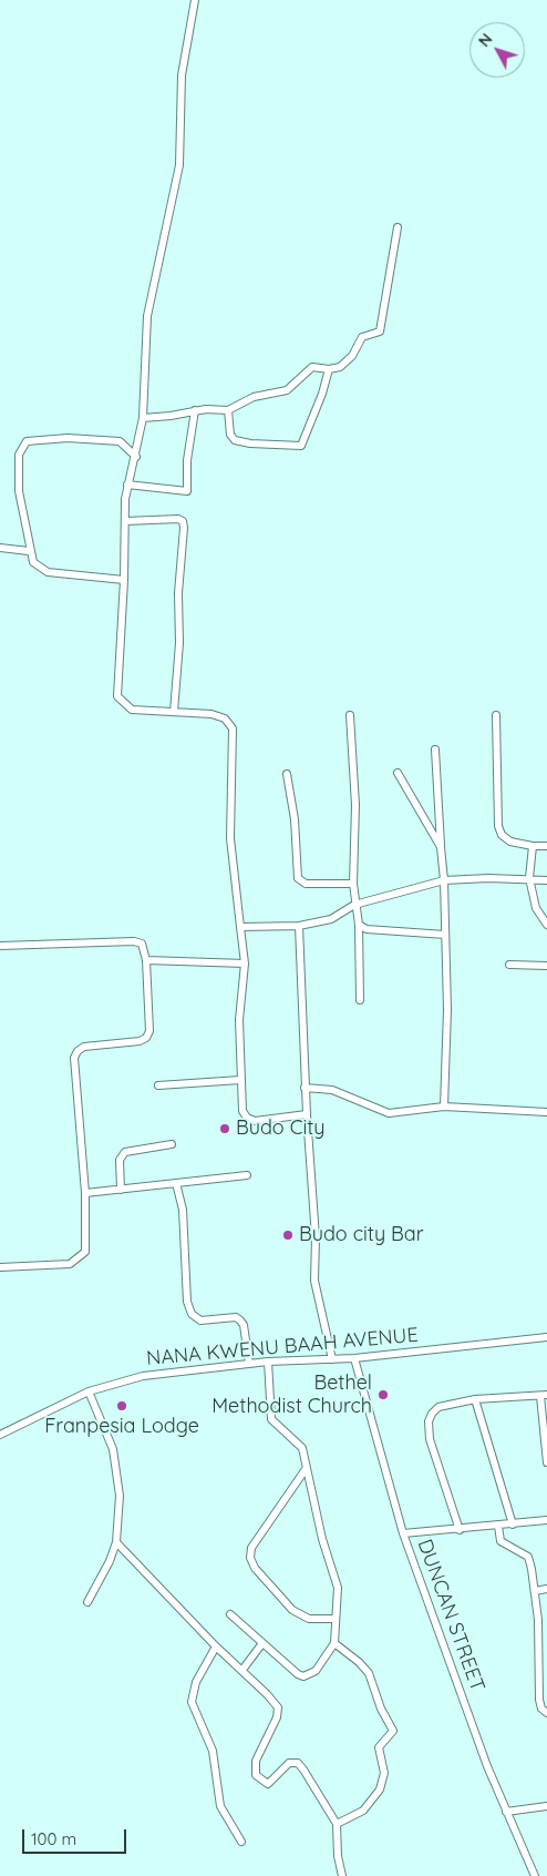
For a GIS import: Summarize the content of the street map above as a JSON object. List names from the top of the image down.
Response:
{
  "streets": {
    "street": ["NANA KWENU BAAH AVENUE", "DUNCAN STREET"]
  },
  "crossings": [
    ["NANA KWENU BAAH AVENUE", "DUNCAN STREET"]
  ],
  "places": [
    "Budo City",
    "Budo city Bar",
    "Bethel Methodist Church",
    "Franpesia Lodge"
  ],
  "scale_bar": "100 m",
  "north": "top left"
}
